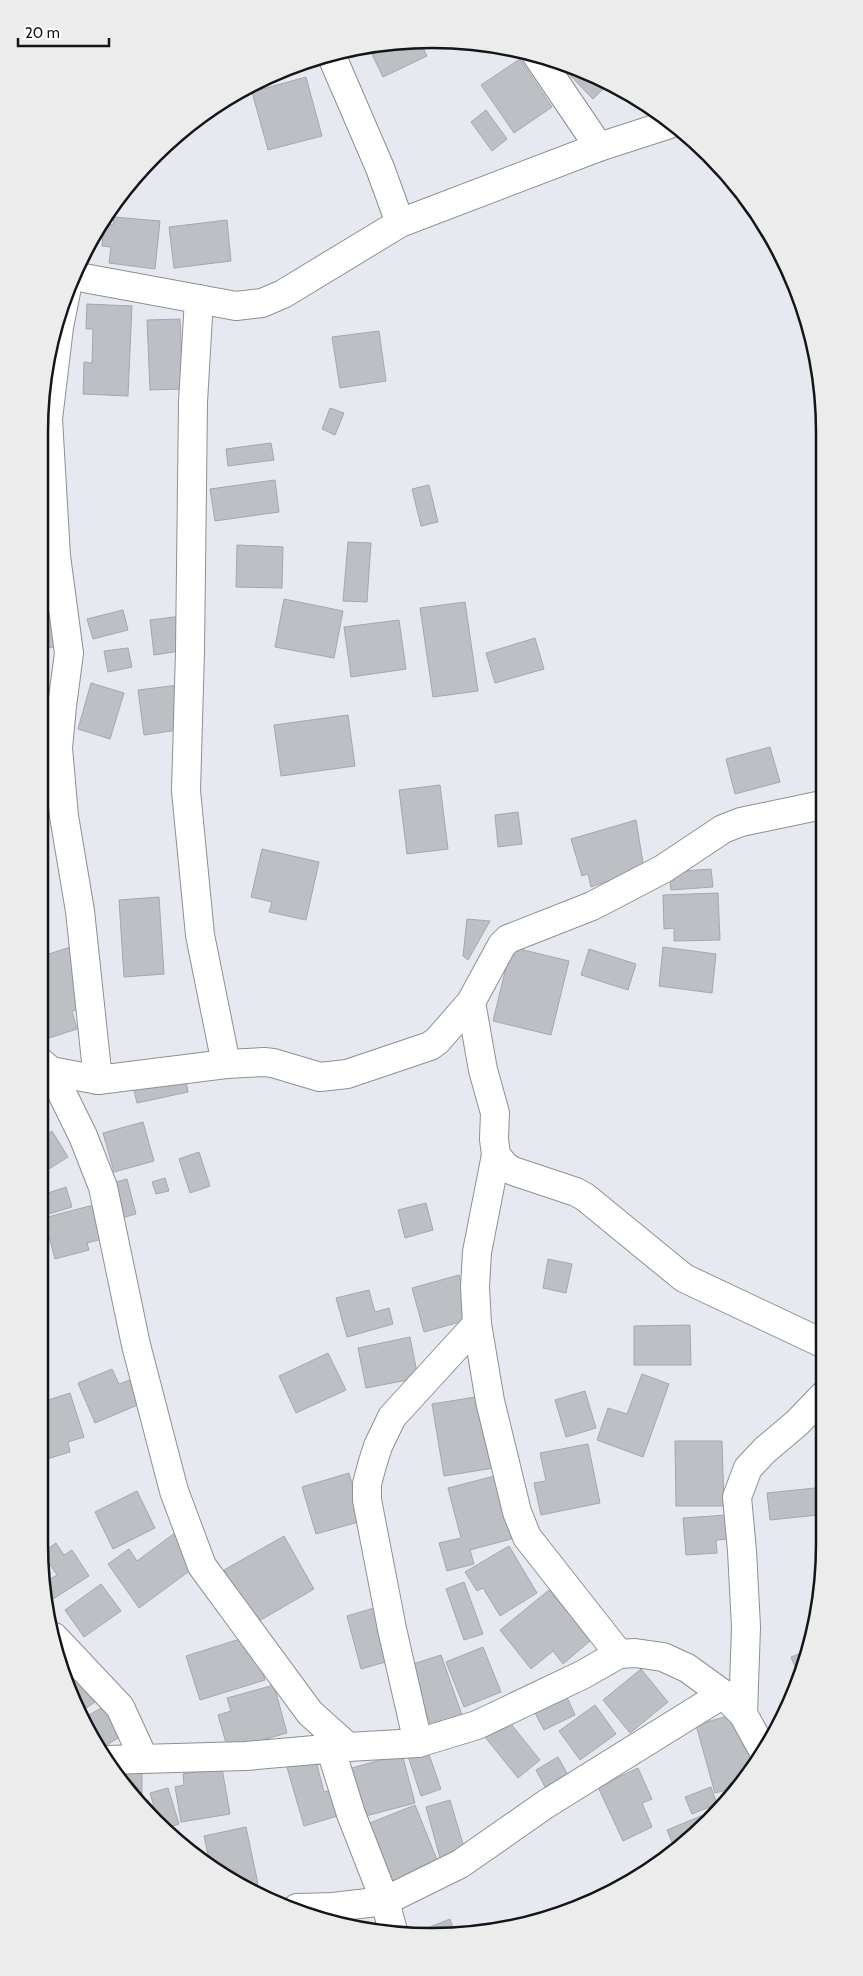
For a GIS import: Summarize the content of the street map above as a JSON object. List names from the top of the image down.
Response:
{
  "scale_bar": "20 m"
}
